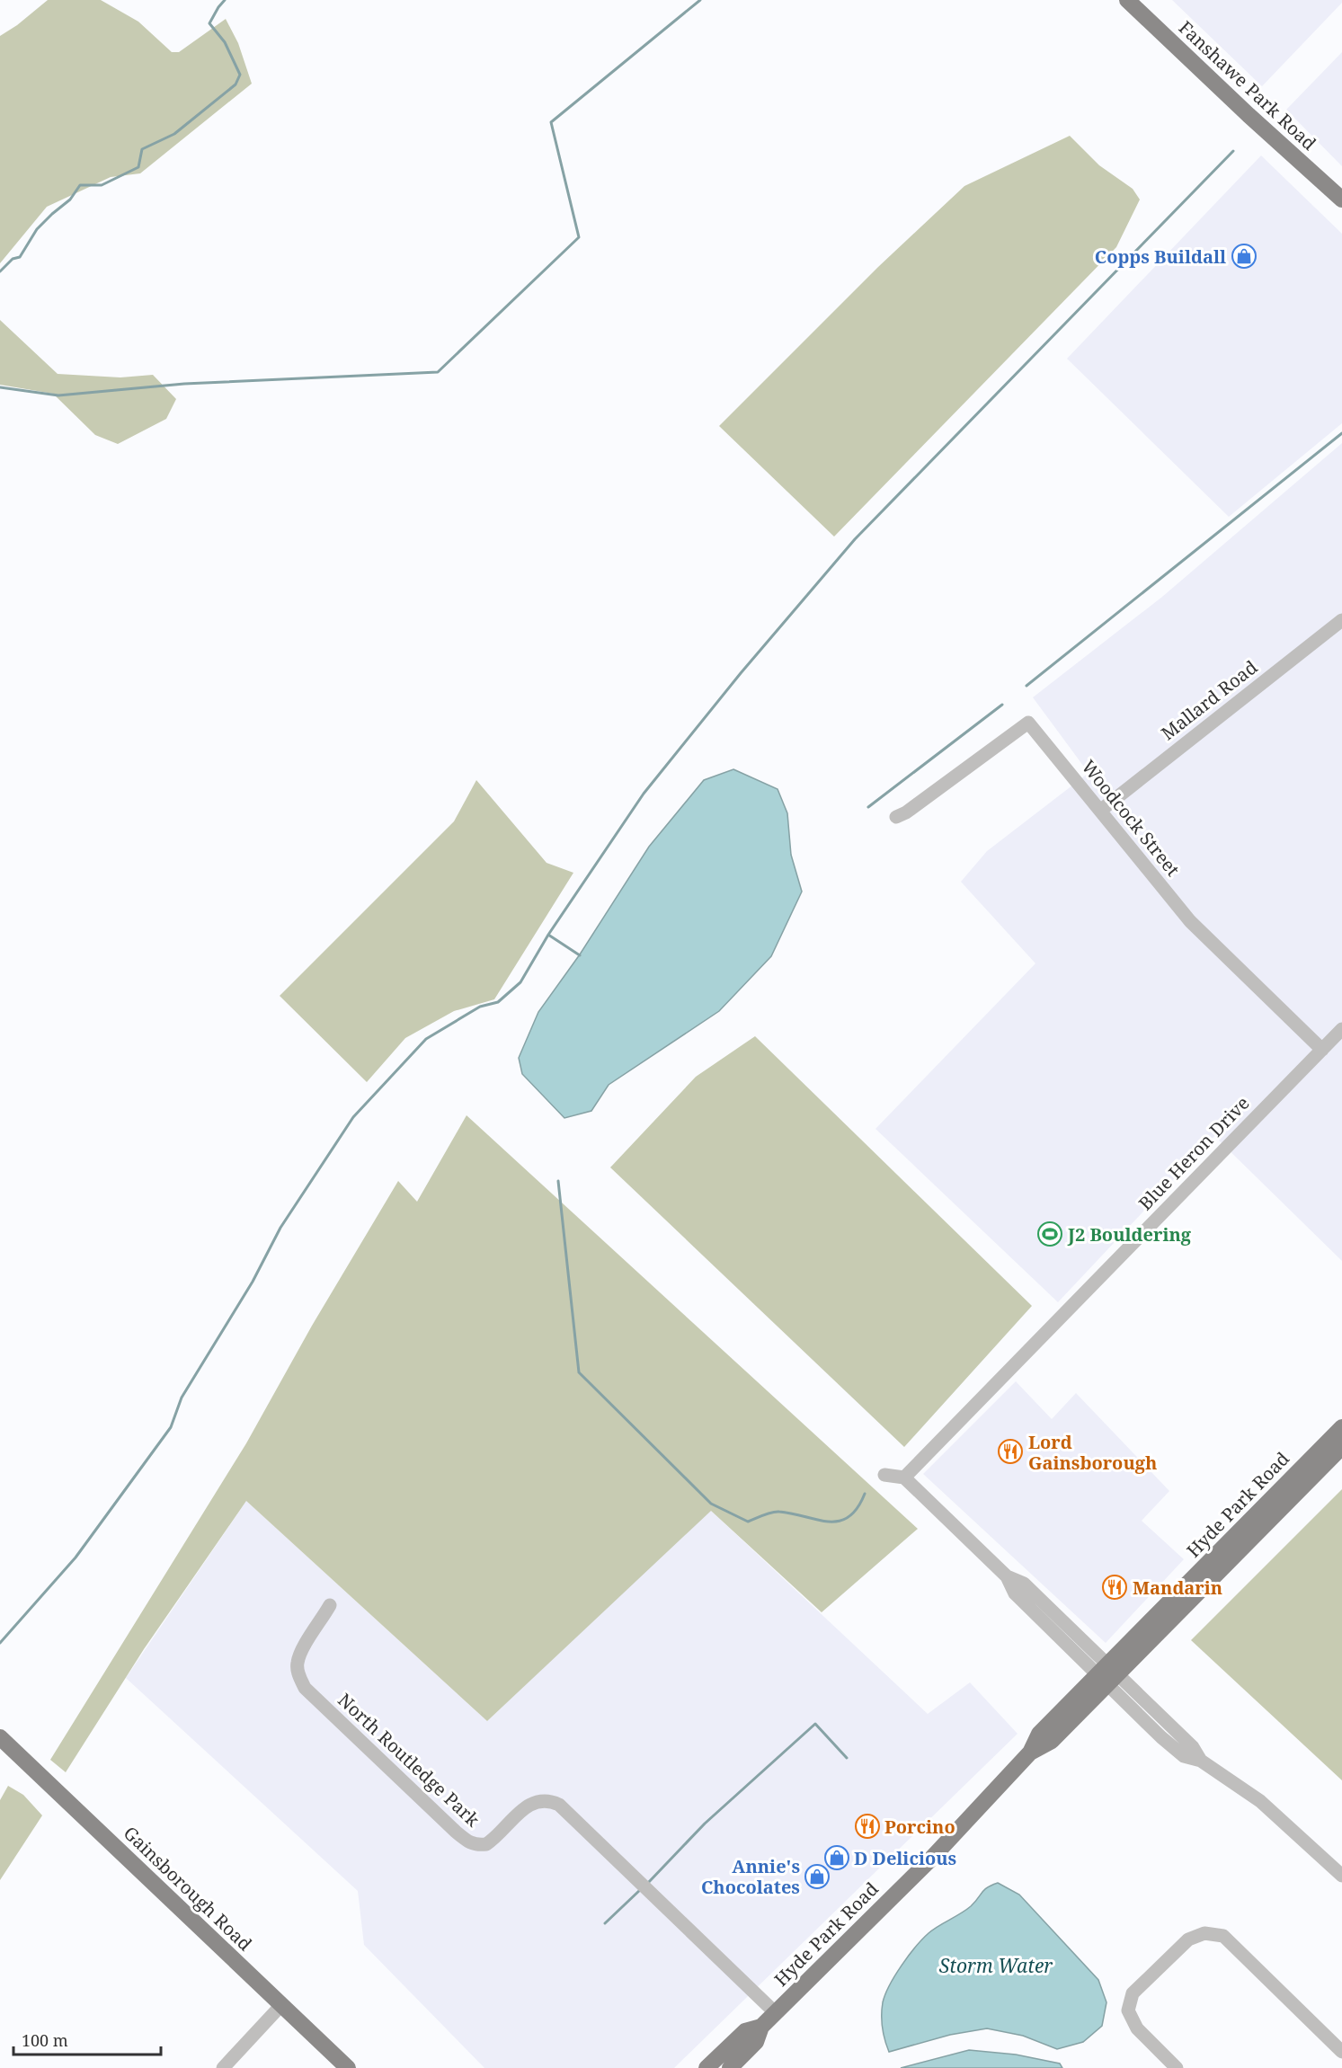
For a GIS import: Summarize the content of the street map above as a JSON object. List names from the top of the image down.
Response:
{
  "streets": {
    "main road": ["Fanshawe Park Road", "Hyde Park Road", "Gainsborough Road"],
    "street": [
      "Mallard Road",
      "Woodcock Street",
      "Blue Heron Drive",
      "North Routledge Park"
    ]
  },
  "crossings": [
    ["Mallard Road", "Woodcock Street"],
    ["Woodcock Street", "Blue Heron Drive"],
    ["Hyde Park Road", "North Routledge Park"]
  ],
  "water": ["Storm Water"],
  "places": {
    "shop": ["Copps Buildall", "D Delicious", "Annie's Chocolates"],
    "sports": ["J2 Bouldering"],
    "restaurant": ["Lord Gainsborough", "Mandarin", "Porcino"]
  },
  "scale_bar": "100 m"
}
